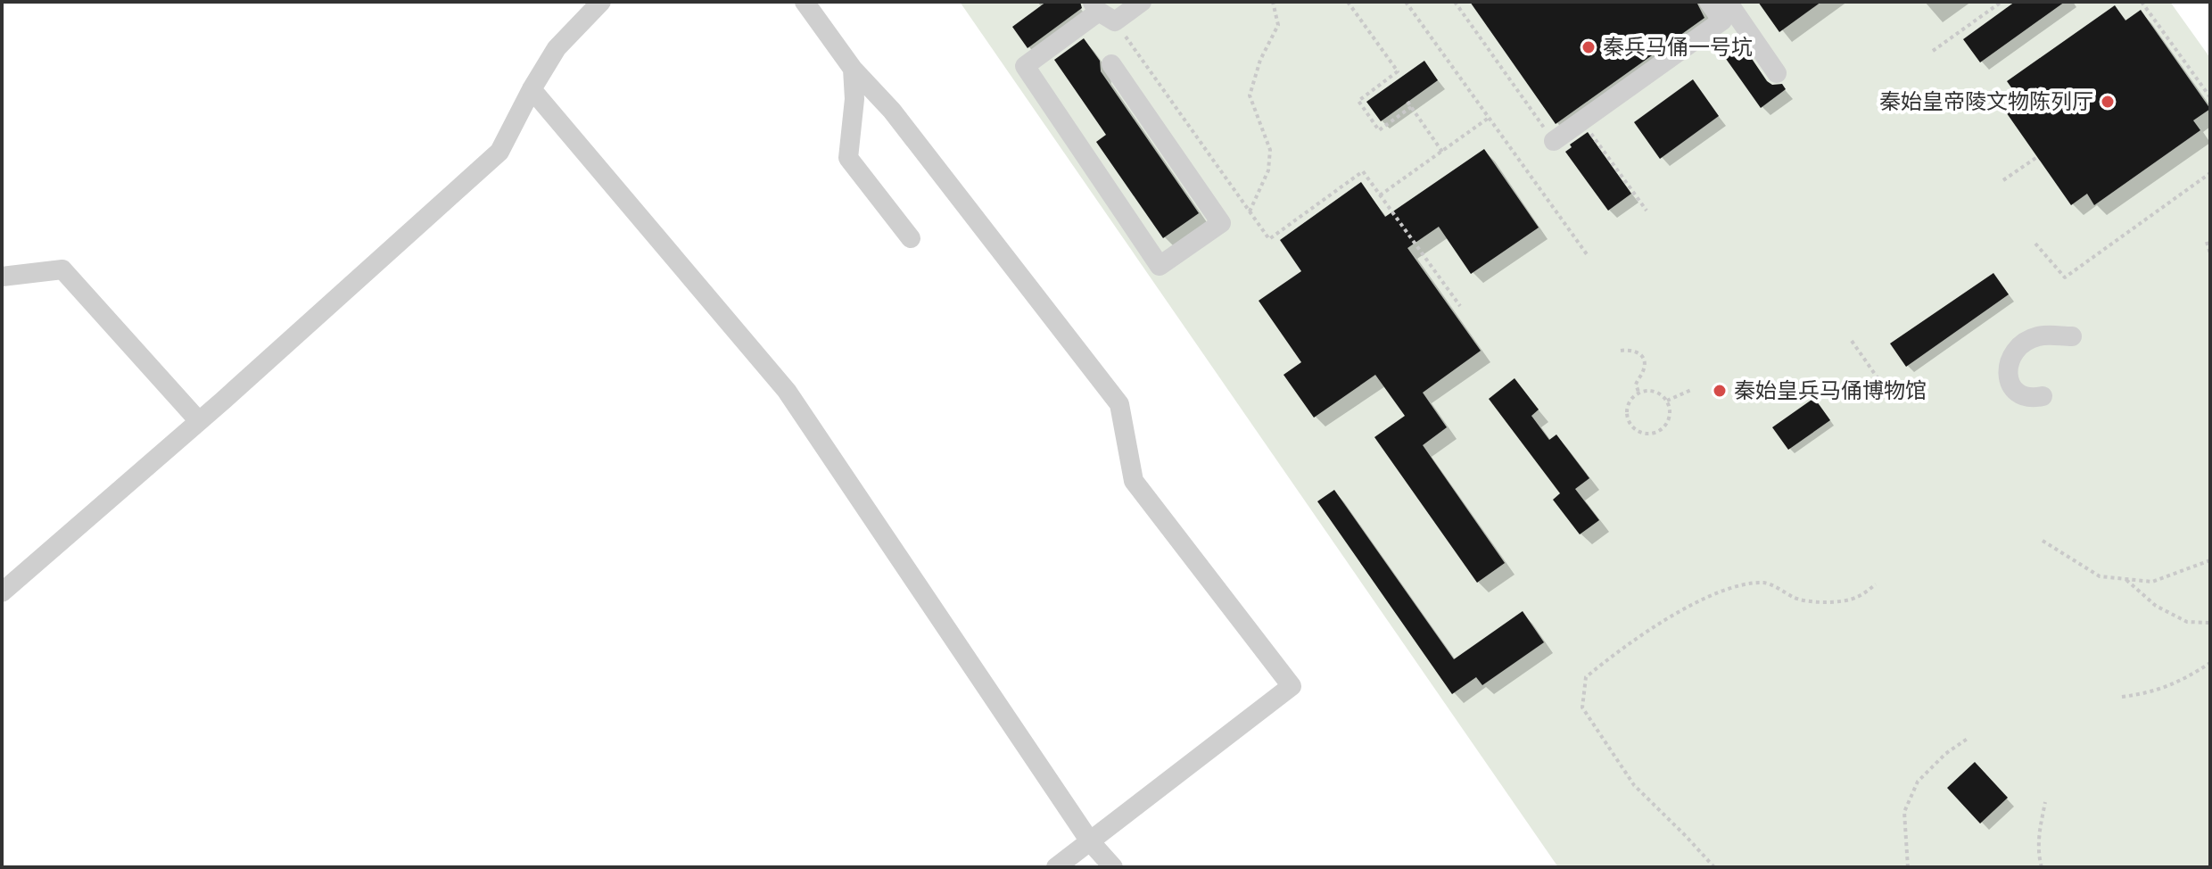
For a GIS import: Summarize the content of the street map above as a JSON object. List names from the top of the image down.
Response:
{
  "places": ["秦兵马俑一号坑", "秦始皇帝陵文物陈列厅", "秦始皇兵马俑博物馆"]
}
